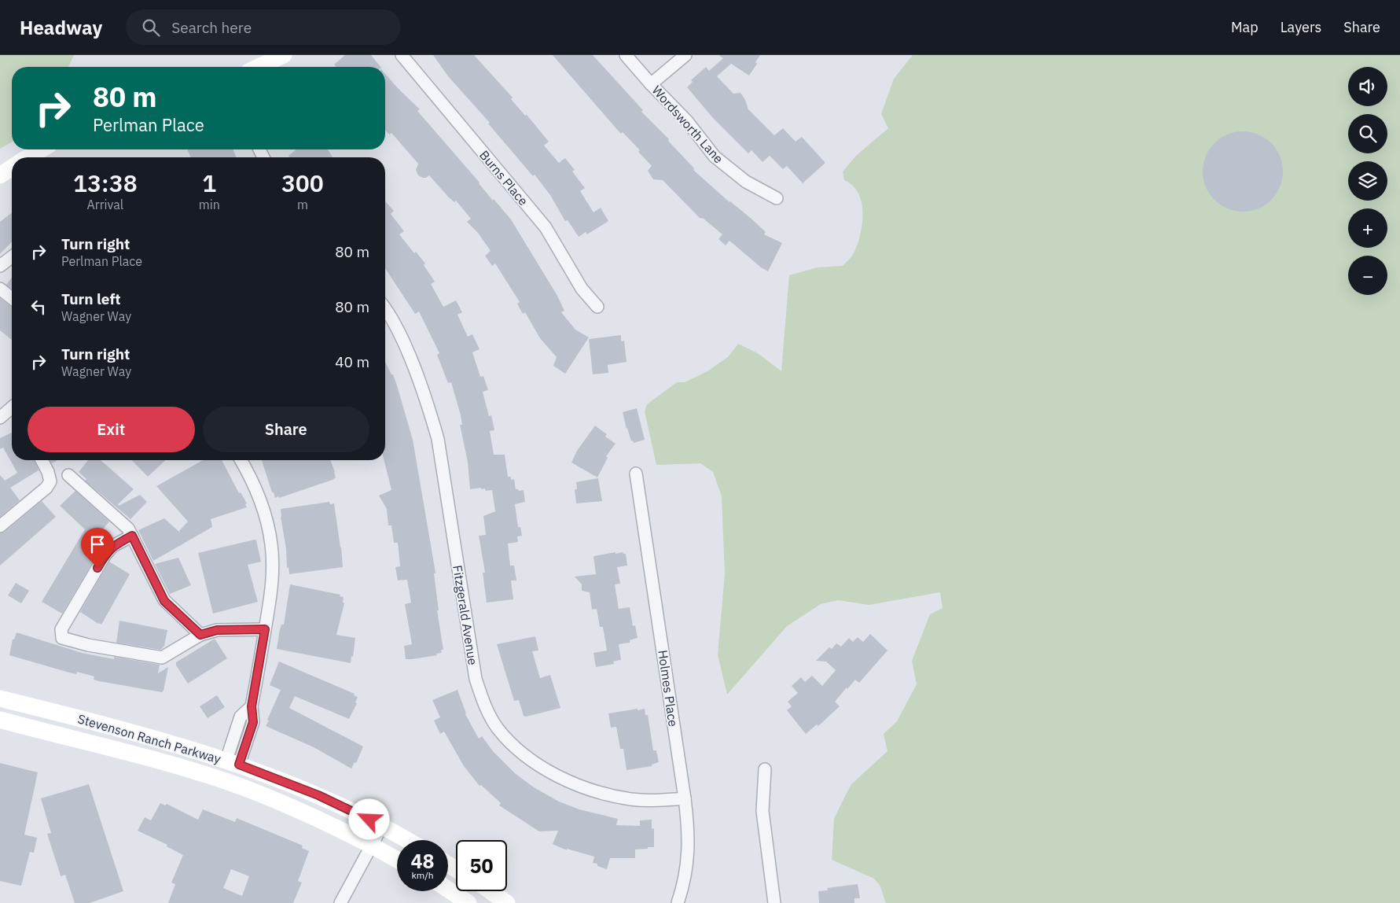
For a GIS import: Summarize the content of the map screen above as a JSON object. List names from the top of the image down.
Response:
{
  "streets": {
    "main road": ["Stevenson Ranch Parkway"],
    "street": [
      "Wordsworth Lane",
      "Burns Place",
      "Fitzgerald Avenue",
      "Holmes Place"
    ]
  },
  "crossings": [
    ["Fitzgerald Avenue", "Holmes Place"]
  ],
  "page": {
    "header": "Headway",
    "search": "Search here",
    "nav": ["Map", "Layers", "Share"],
    "map_buttons": ["+", "−"],
    "turn": ["80 m", "Perlman Place"],
    "eta": [
      "13:38",
      "Arrival",
      "1",
      "min",
      "300",
      "m"
    ],
    "list": [
      {
        "name": "Turn right",
        "note": "Perlman Place",
        "value": "80 m"
      },
      {
        "name": "Turn left",
        "note": "Wagner Way",
        "value": "80 m"
      },
      {
        "name": "Turn right",
        "note": "Wagner Way",
        "value": "40 m"
      }
    ],
    "buttons": ["Exit", "Share"],
    "speed": "48 km/h",
    "limit": "50"
  }
}
